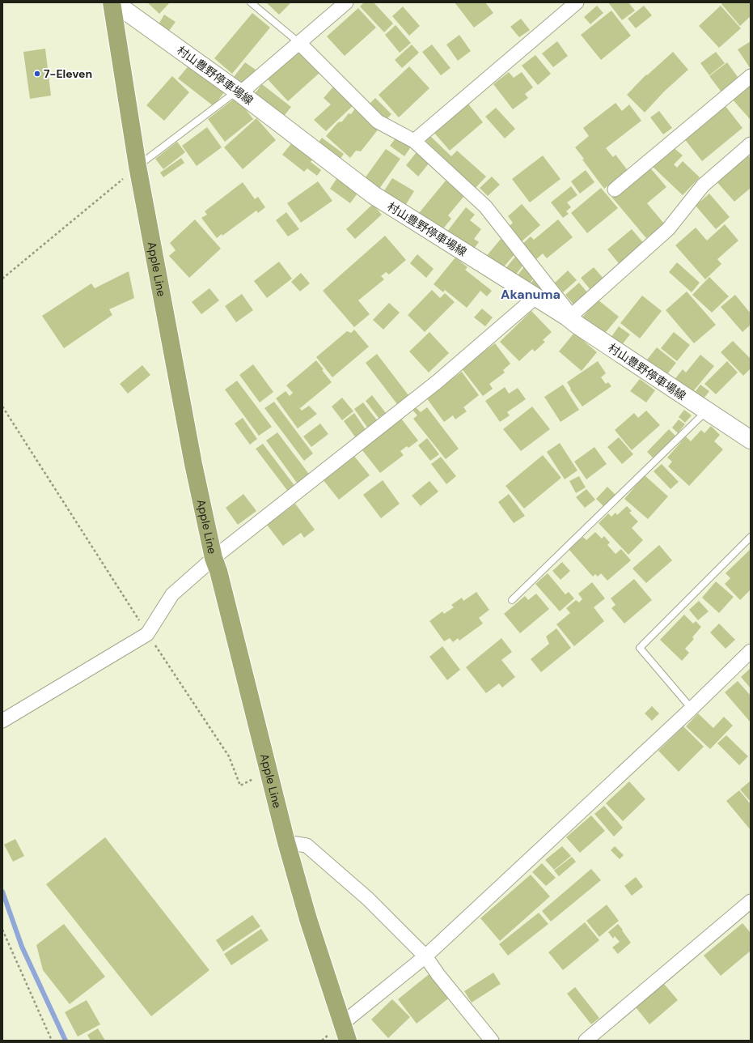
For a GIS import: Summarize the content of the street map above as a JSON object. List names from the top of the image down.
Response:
{
  "streets": {
    "highway": ["Apple Line"],
    "main road": ["村山豊野停車場線"]
  },
  "districts": ["Akanuma"],
  "places": ["7-Eleven"]
}
